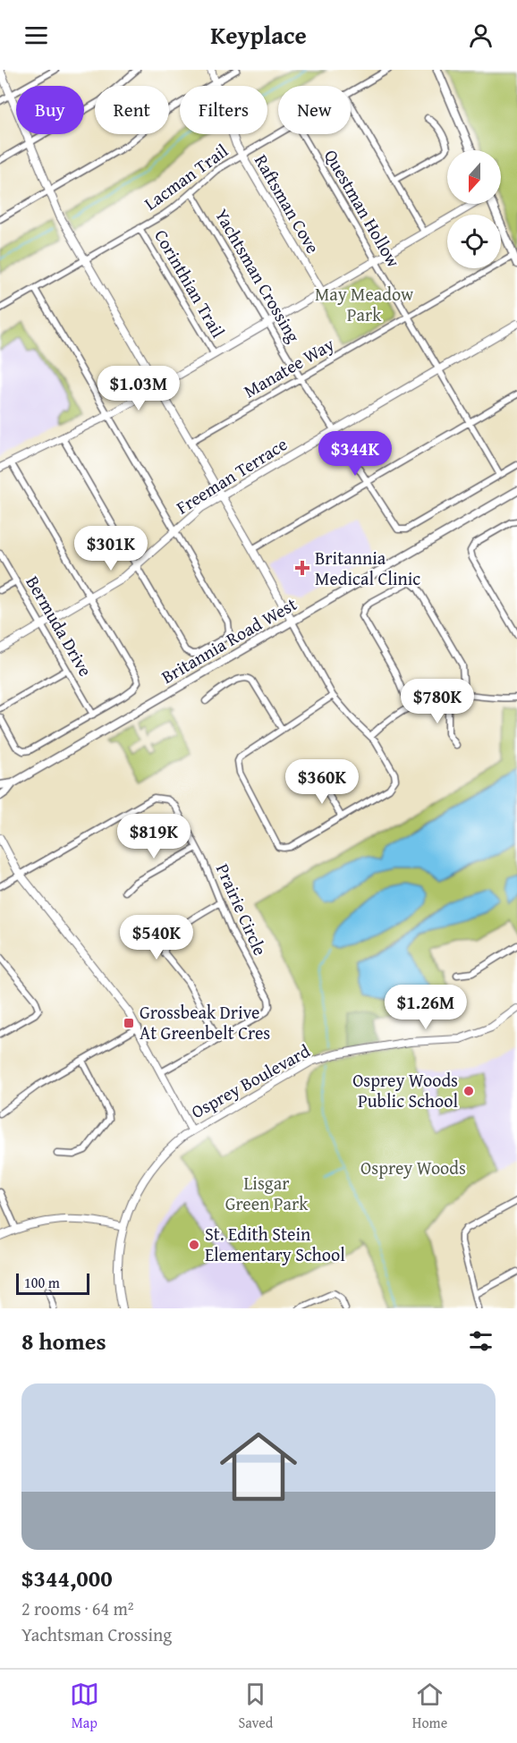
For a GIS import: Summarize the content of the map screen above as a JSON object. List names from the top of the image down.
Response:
{
  "streets": {
    "main road": ["Britannia Road West"],
    "street": [
      "Lacman Trail",
      "Raftsman Cove",
      "Questman Hollow",
      "Yachtsman Crossing",
      "Corinthian Trail",
      "Manatee Way",
      "Freeman Terrace",
      "Bermuda Drive",
      "Prairie Circle",
      "Osprey Boulevard"
    ]
  },
  "crossings": [
    ["Lacman Trail", "Raftsman Cove"],
    ["Lacman Trail", "Yachtsman Crossing"],
    ["Lacman Trail", "Corinthian Trail"],
    ["Questman Hollow", "Yachtsman Crossing"],
    ["Questman Hollow", "Manatee Way"],
    ["Questman Hollow", "Freeman Terrace"],
    ["Yachtsman Crossing", "Manatee Way"],
    ["Yachtsman Crossing", "Freeman Terrace"],
    ["Freeman Terrace", "Bermuda Drive"]
  ],
  "parks": ["May Meadow Park", "Osprey Woods", "Lisgar Green Park"],
  "places": {
    "health": ["Britannia Medical Clinic"],
    "transit": ["Grossbeak Drive At Greenbelt Cres"],
    "other": ["Osprey Woods Public School", "St. Edith Stein Elementary School"]
  },
  "scale_bar": "100 m",
  "north": "bottom",
  "page": {
    "header": "Keyplace",
    "chip": [
      "Buy",
      "Rent",
      "Filters",
      "New"
    ],
    "price": [
      "$1.03M",
      "$344K",
      "$301K",
      "$780K",
      "$360K",
      "$819K",
      "$540K",
      "$1.26M"
    ],
    "scale": "100 m",
    "heading": "8 homes",
    "list": [
      {
        "name": "$344,000",
        "note": "2 rooms · 64 m² · Yachtsman Crossing"
      }
    ],
    "tabs": ["Map", "Saved", "Home"]
  }
}
